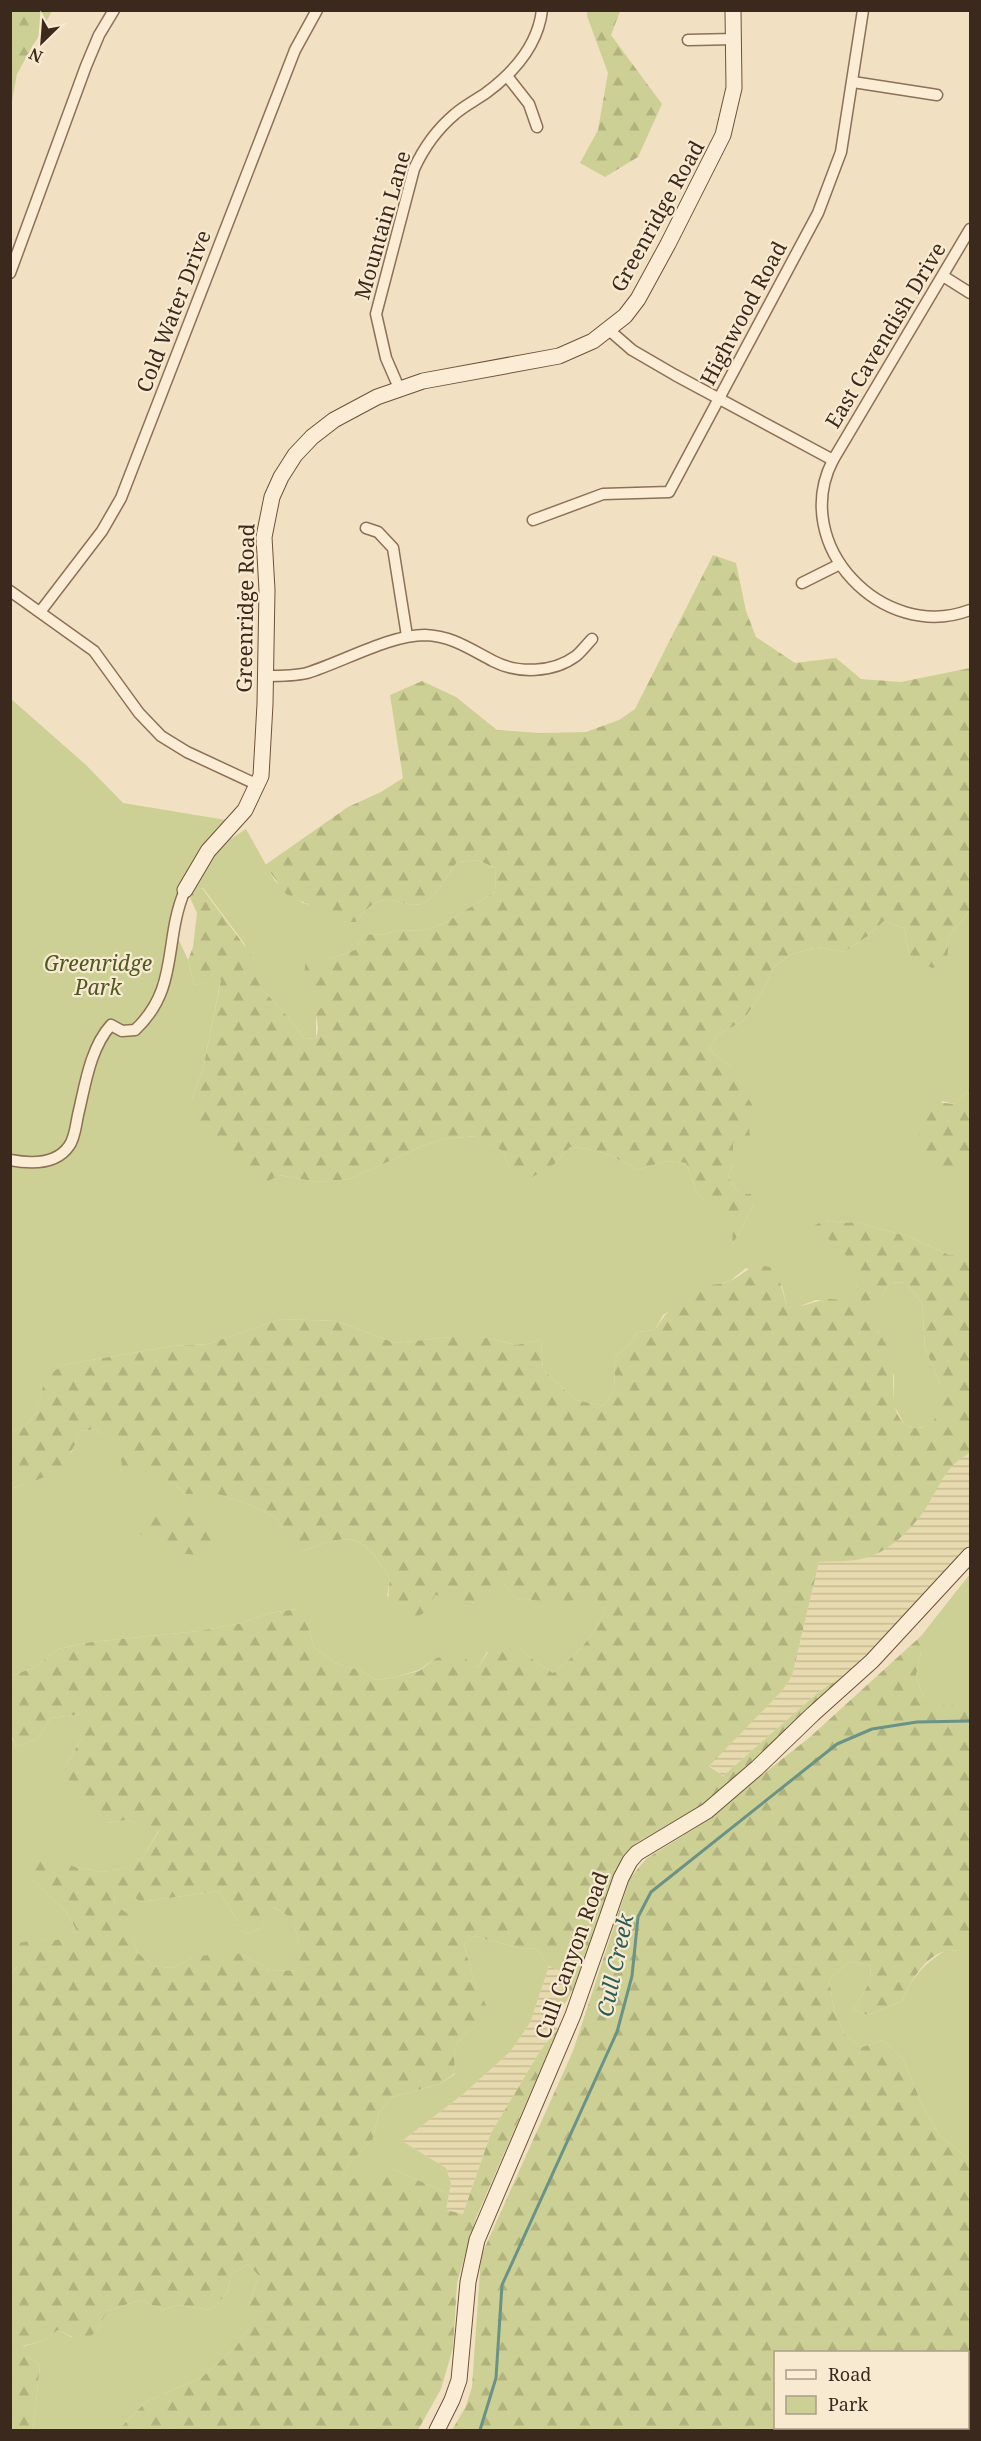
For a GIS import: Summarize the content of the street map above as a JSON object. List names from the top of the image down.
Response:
{
  "streets": {
    "street": [
      "Greenridge Road",
      "Mountain Lane",
      "Cold Water Drive",
      "Highwood Road",
      "East Cavendish Drive",
      "Cull Canyon Road"
    ]
  },
  "crossings": [
    ["Greenridge Road", "Mountain Lane"]
  ],
  "water": ["Cull Creek"],
  "parks": ["Greenridge Park"],
  "legend": ["Road", "Park"],
  "north": "bottom left"
}
